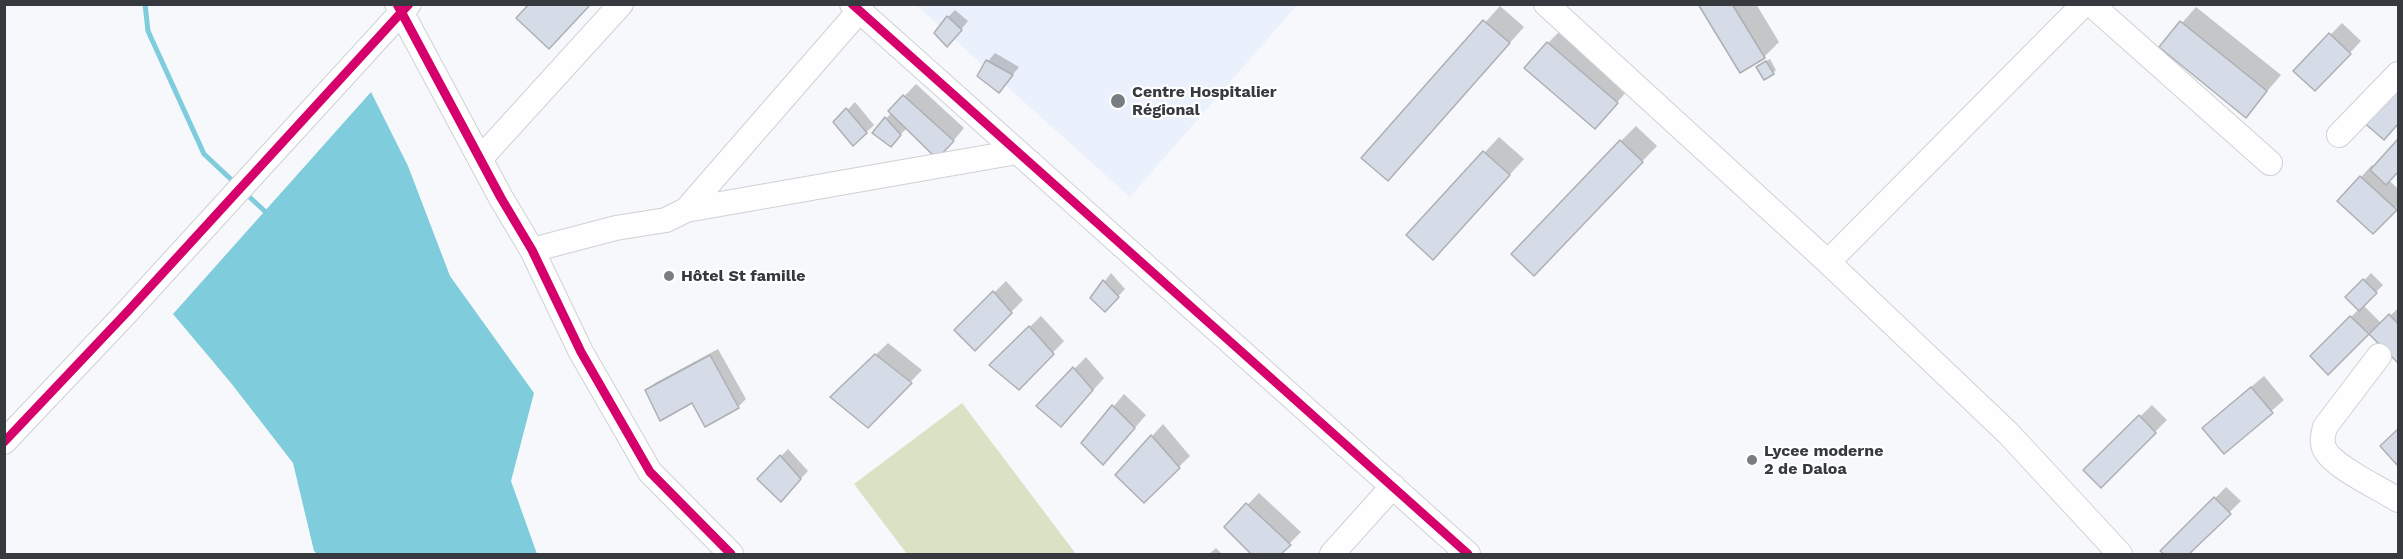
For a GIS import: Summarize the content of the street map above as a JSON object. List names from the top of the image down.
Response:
{
  "places": ["Centre Hospitalier Régional", "Hôtel St famille", "Lycee moderne 2 de Daloa"]
}
